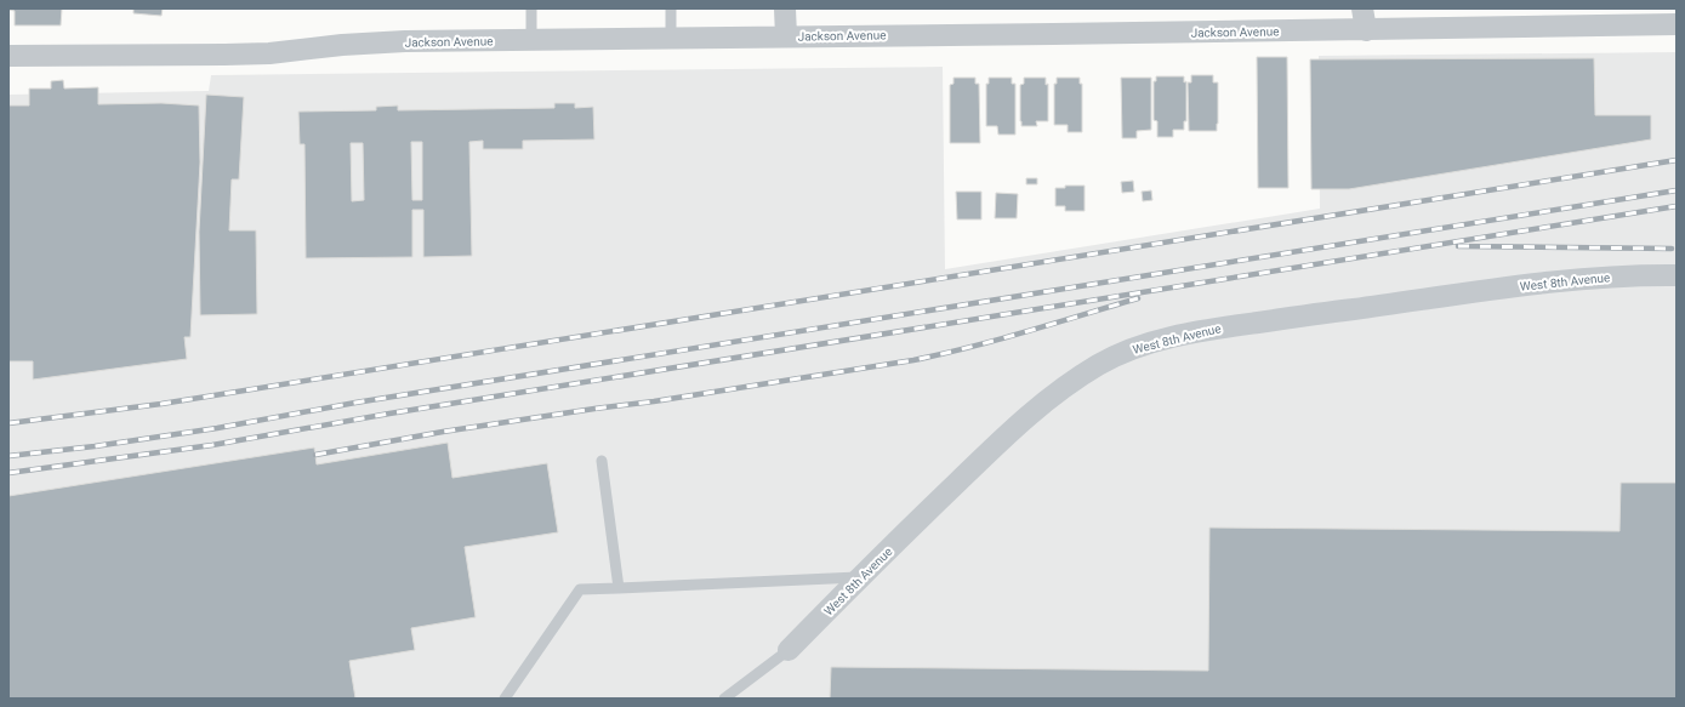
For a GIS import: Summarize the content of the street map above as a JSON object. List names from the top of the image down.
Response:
{
  "streets": {
    "street": ["Jackson Avenue", "West 8th Avenue"]
  }
}
